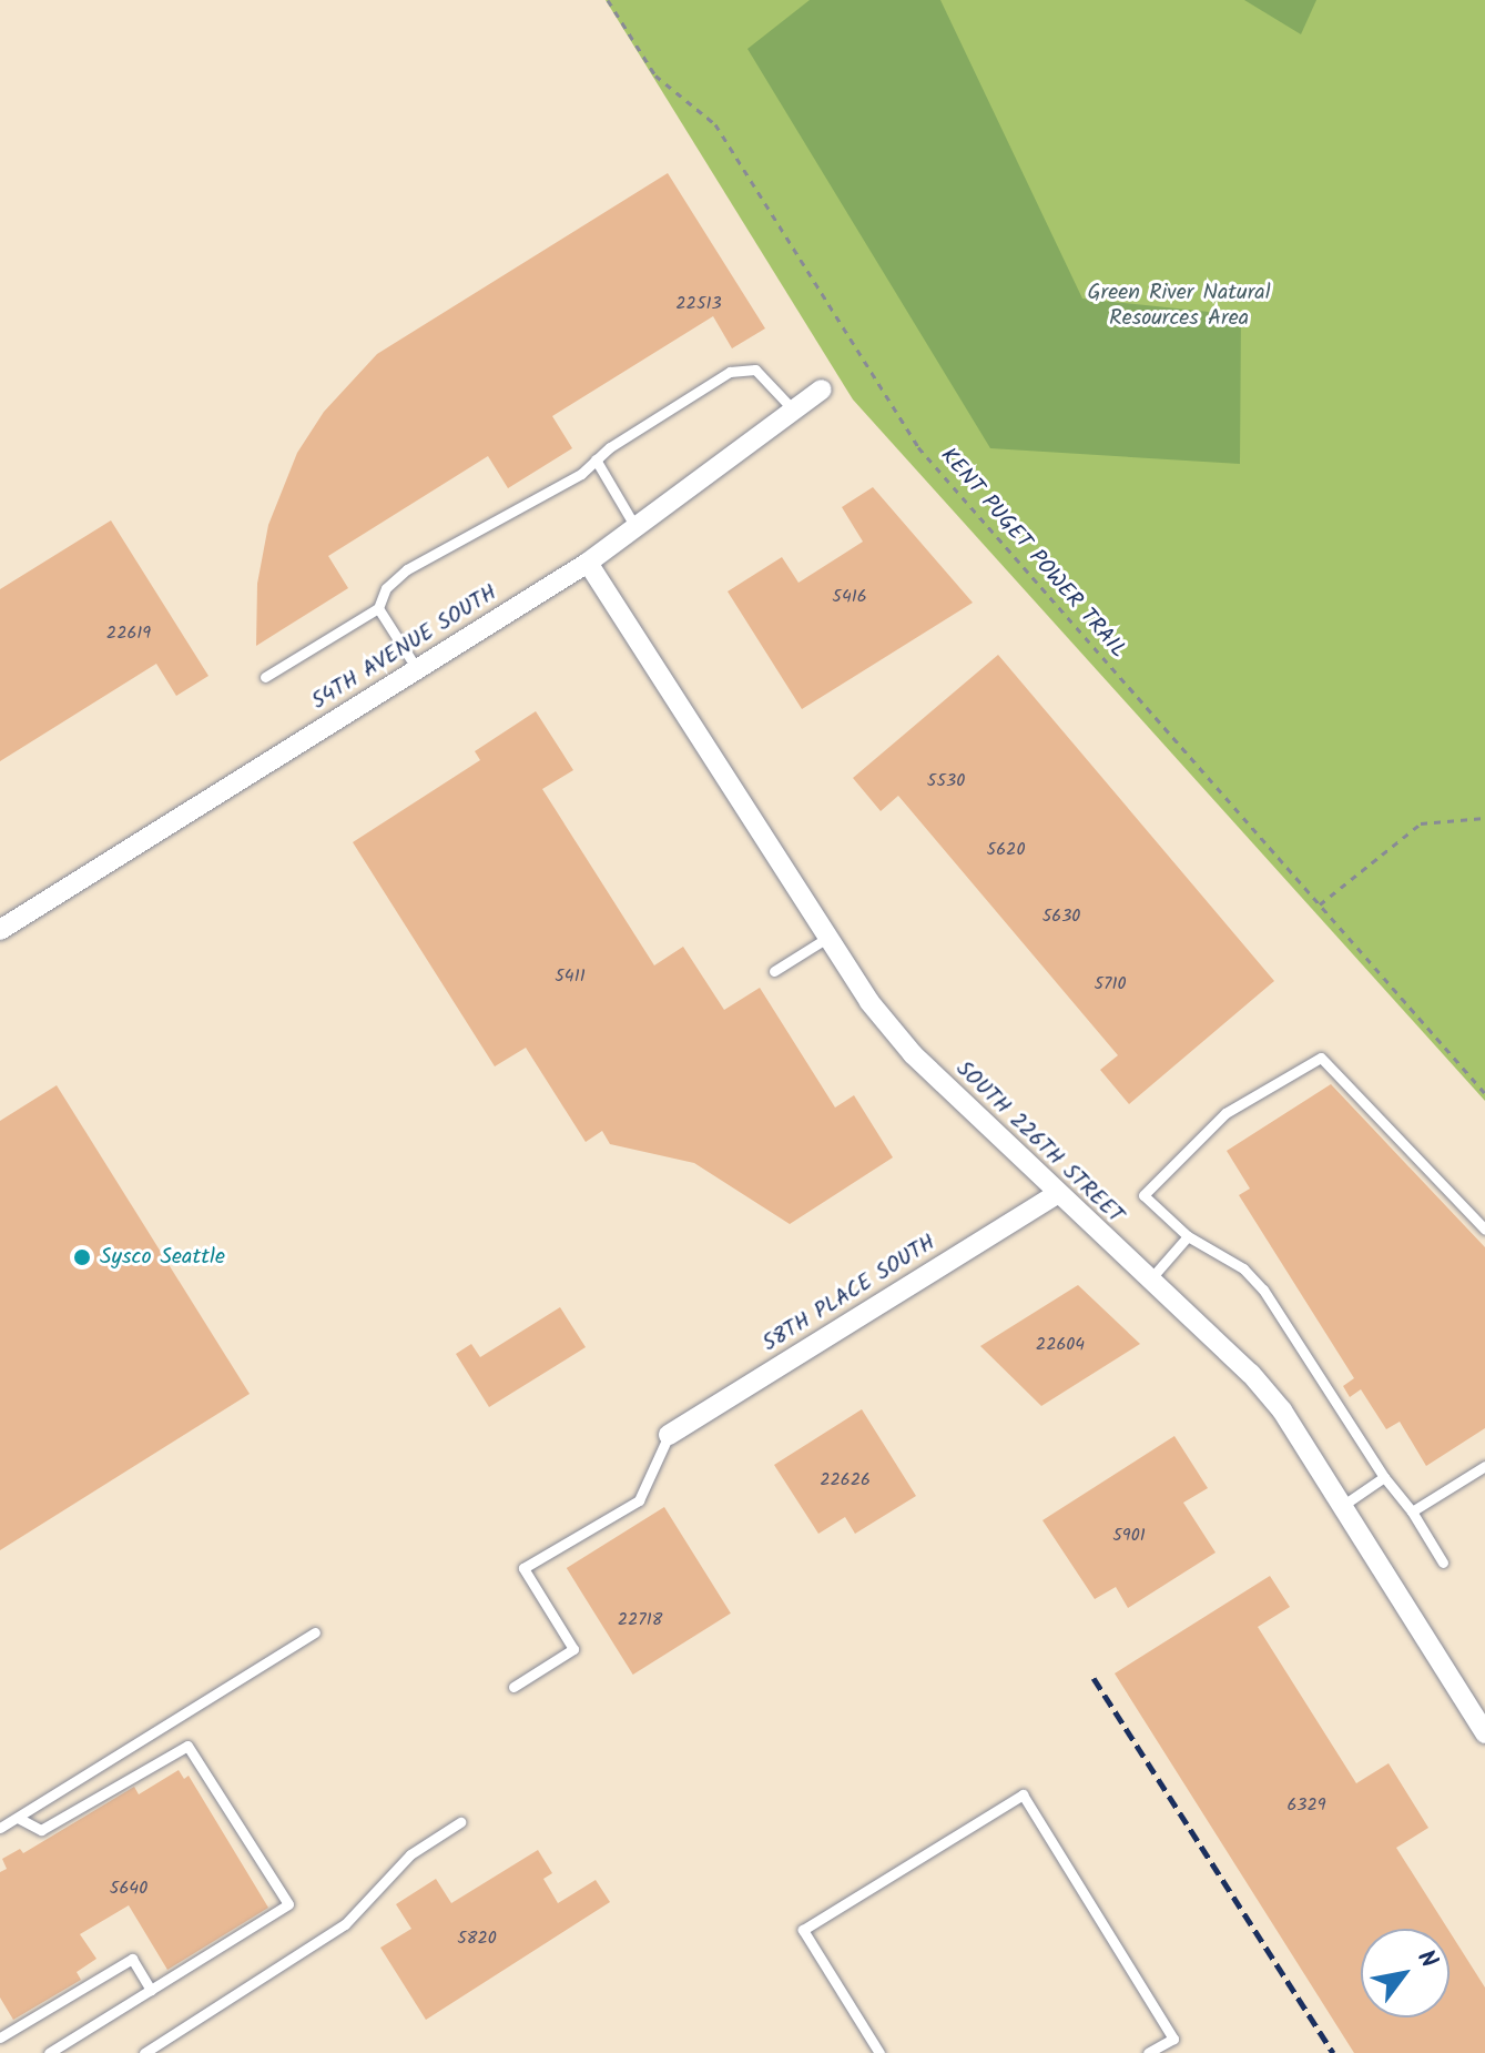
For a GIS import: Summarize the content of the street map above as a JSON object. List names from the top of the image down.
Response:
{
  "streets": {
    "street": ["54TH AVENUE SOUTH", "SOUTH 226TH STREET", "58TH PLACE SOUTH"],
    "path": ["KENT PUGET POWER TRAIL"]
  },
  "crossings": [
    ["54TH AVENUE SOUTH", "SOUTH 226TH STREET"],
    ["SOUTH 226TH STREET", "58TH PLACE SOUTH"]
  ],
  "parks": ["Green River Natural Resources Area"],
  "places": ["Sysco Seattle"],
  "house_numbers": [
    "22513",
    "5416",
    "22619",
    "5530",
    "5620",
    "5630",
    "5411",
    "5710",
    "22604",
    "22626",
    "5901",
    "22718",
    "6329",
    "5640",
    "5820"
  ],
  "north": "top right"
}
